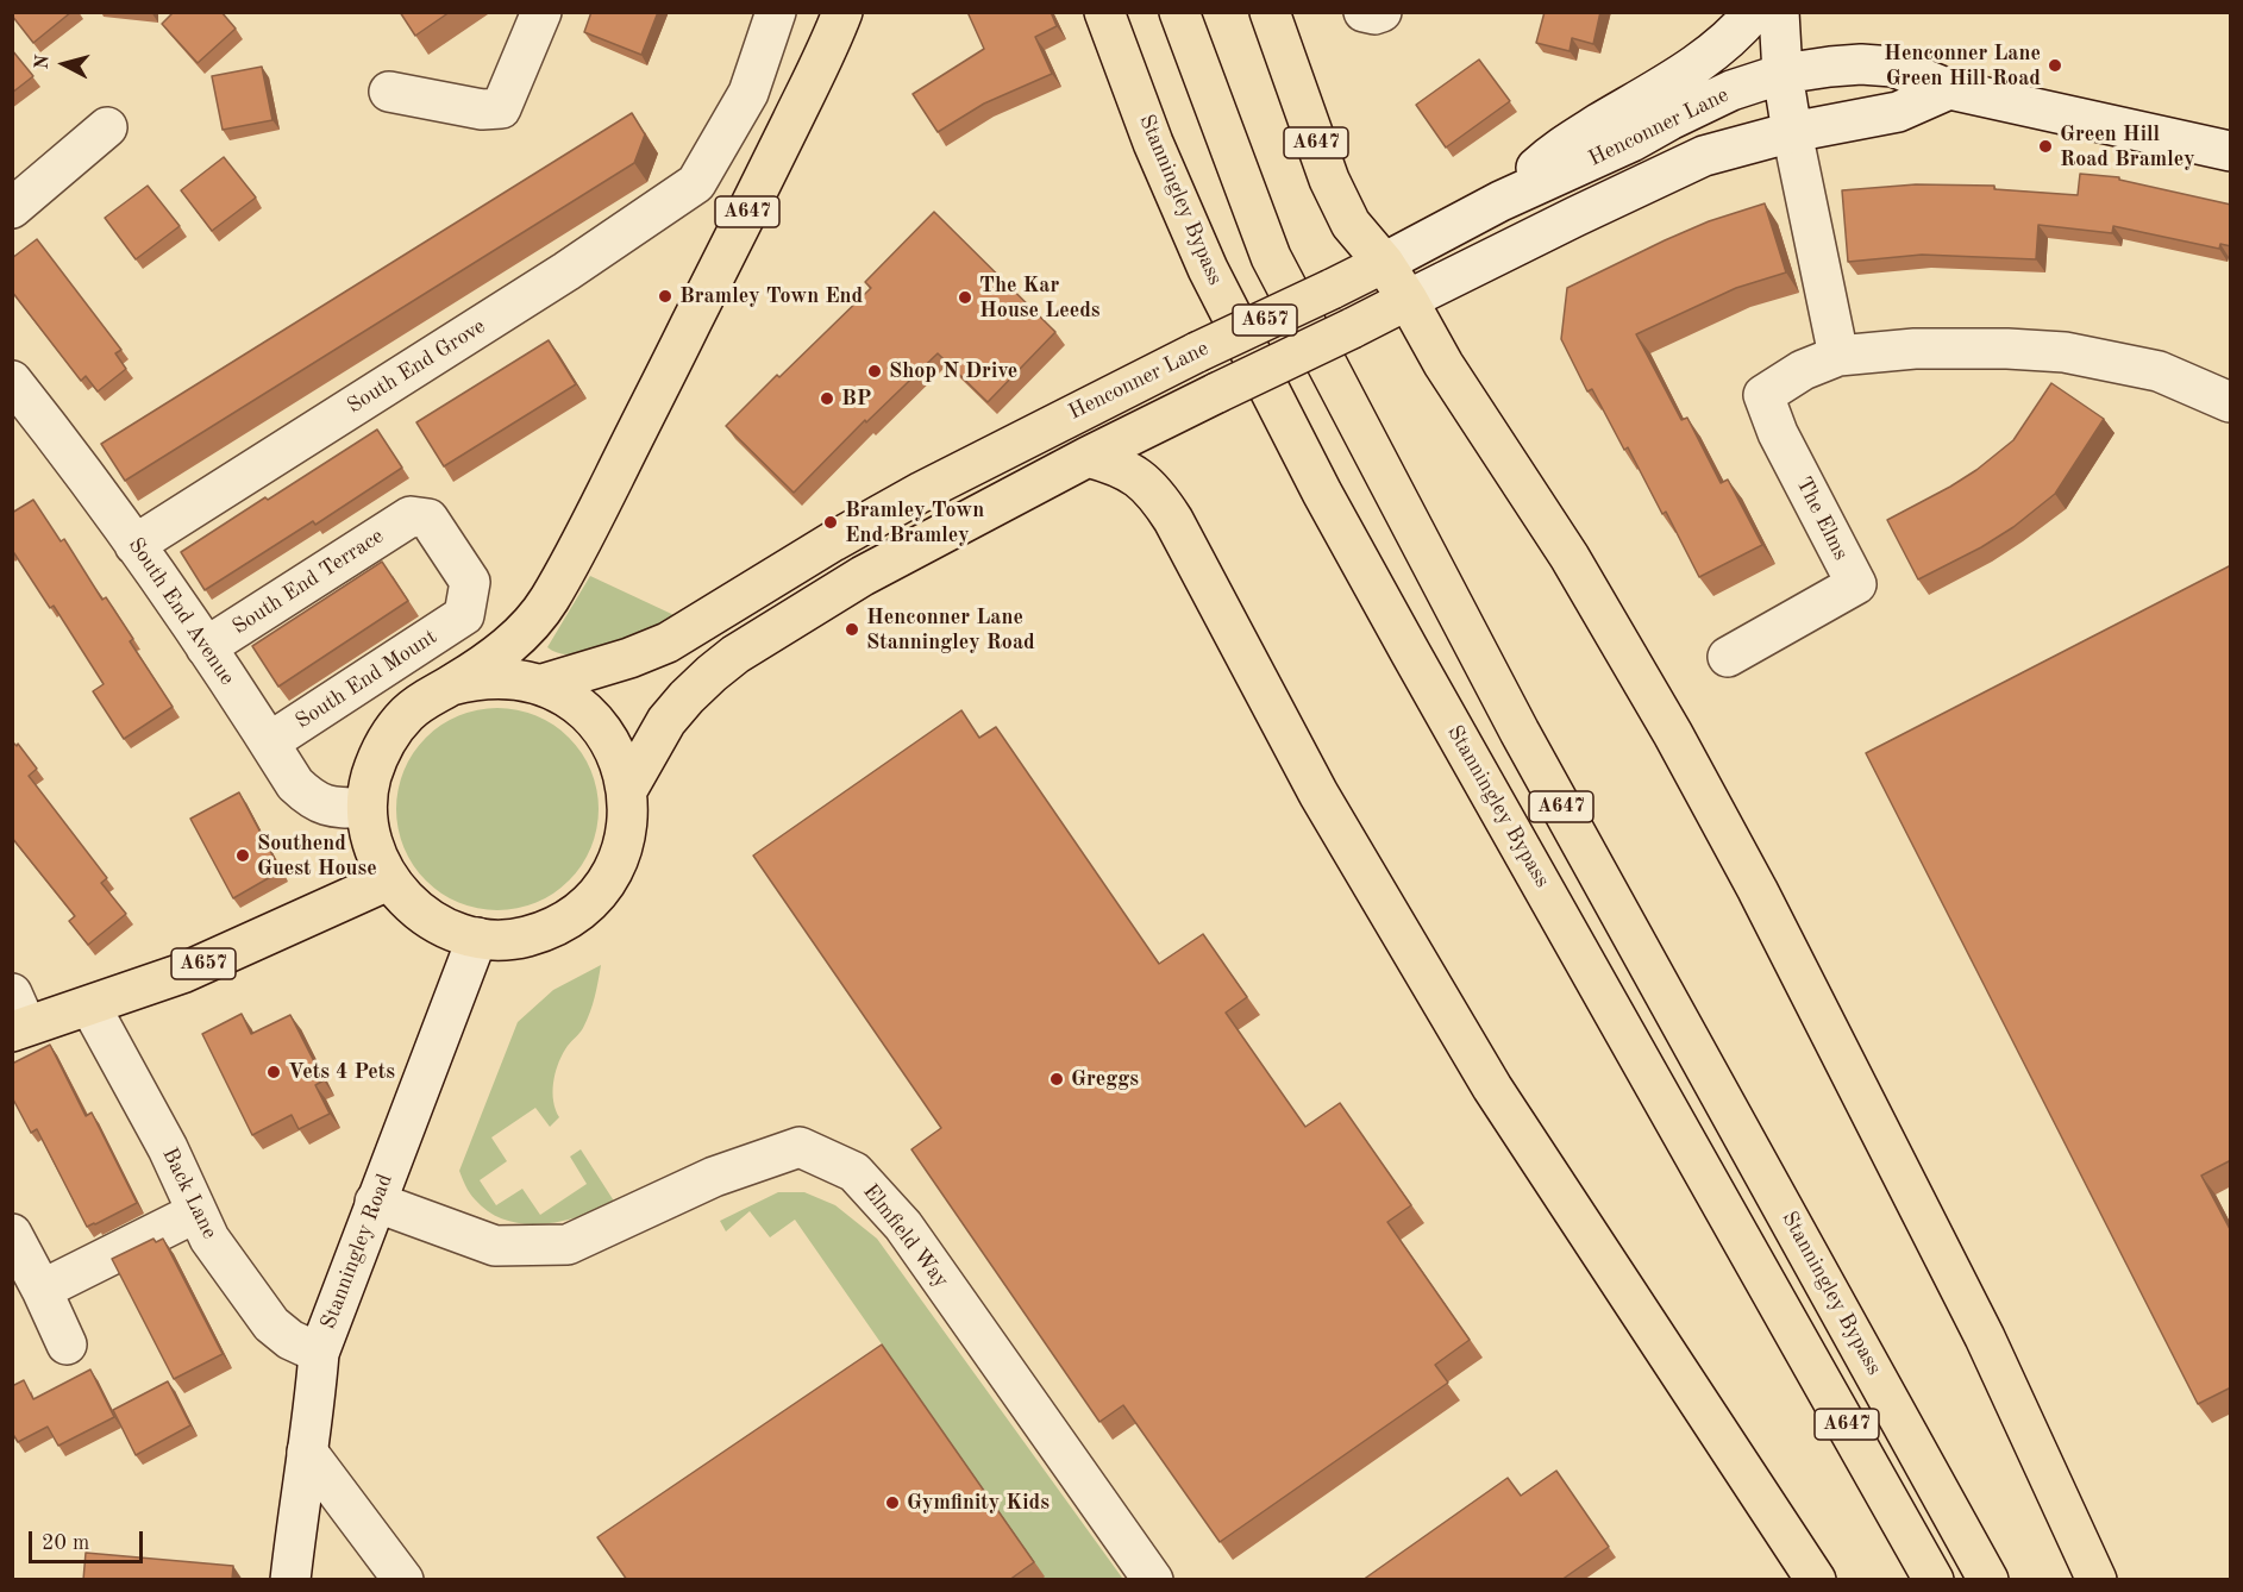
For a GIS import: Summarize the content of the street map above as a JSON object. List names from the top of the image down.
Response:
{
  "streets": {
    "main road": [
      "Henconner Lane",
      "A647",
      "Stanningley Bypass",
      "A657"
    ],
    "street": [
      "South End Grove",
      "The Elms",
      "South End Terrace",
      "South End Avenue",
      "South End Mount",
      "Back Lane",
      "Elmfield Way",
      "Stanningley Road"
    ]
  },
  "crossings": [
    ["Henconner Lane", "A647"],
    ["Henconner Lane", "A657"],
    ["A647", "A657"],
    ["A657", "South End Avenue"],
    ["A657", "Back Lane"],
    ["A657", "Stanningley Road"],
    ["South End Grove", "South End Avenue"],
    ["South End Terrace", "South End Avenue"],
    ["South End Terrace", "South End Mount"],
    ["South End Avenue", "South End Mount"],
    ["Back Lane", "Stanningley Road"],
    ["Elmfield Way", "Stanningley Road"]
  ],
  "places": [
    "Henconner Lane Green Hill Road",
    "Green Hill Road Bramley",
    "Bramley Town End",
    "The Kar House Leeds",
    "Shop N Drive",
    "BP",
    "Bramley Town End Bramley",
    "Henconner Lane Stanningley Road",
    "Southend Guest House",
    "Vets 4 Pets",
    "Greggs",
    "Gymfinity Kids"
  ],
  "scale_bar": "20 m",
  "north": "left"
}
